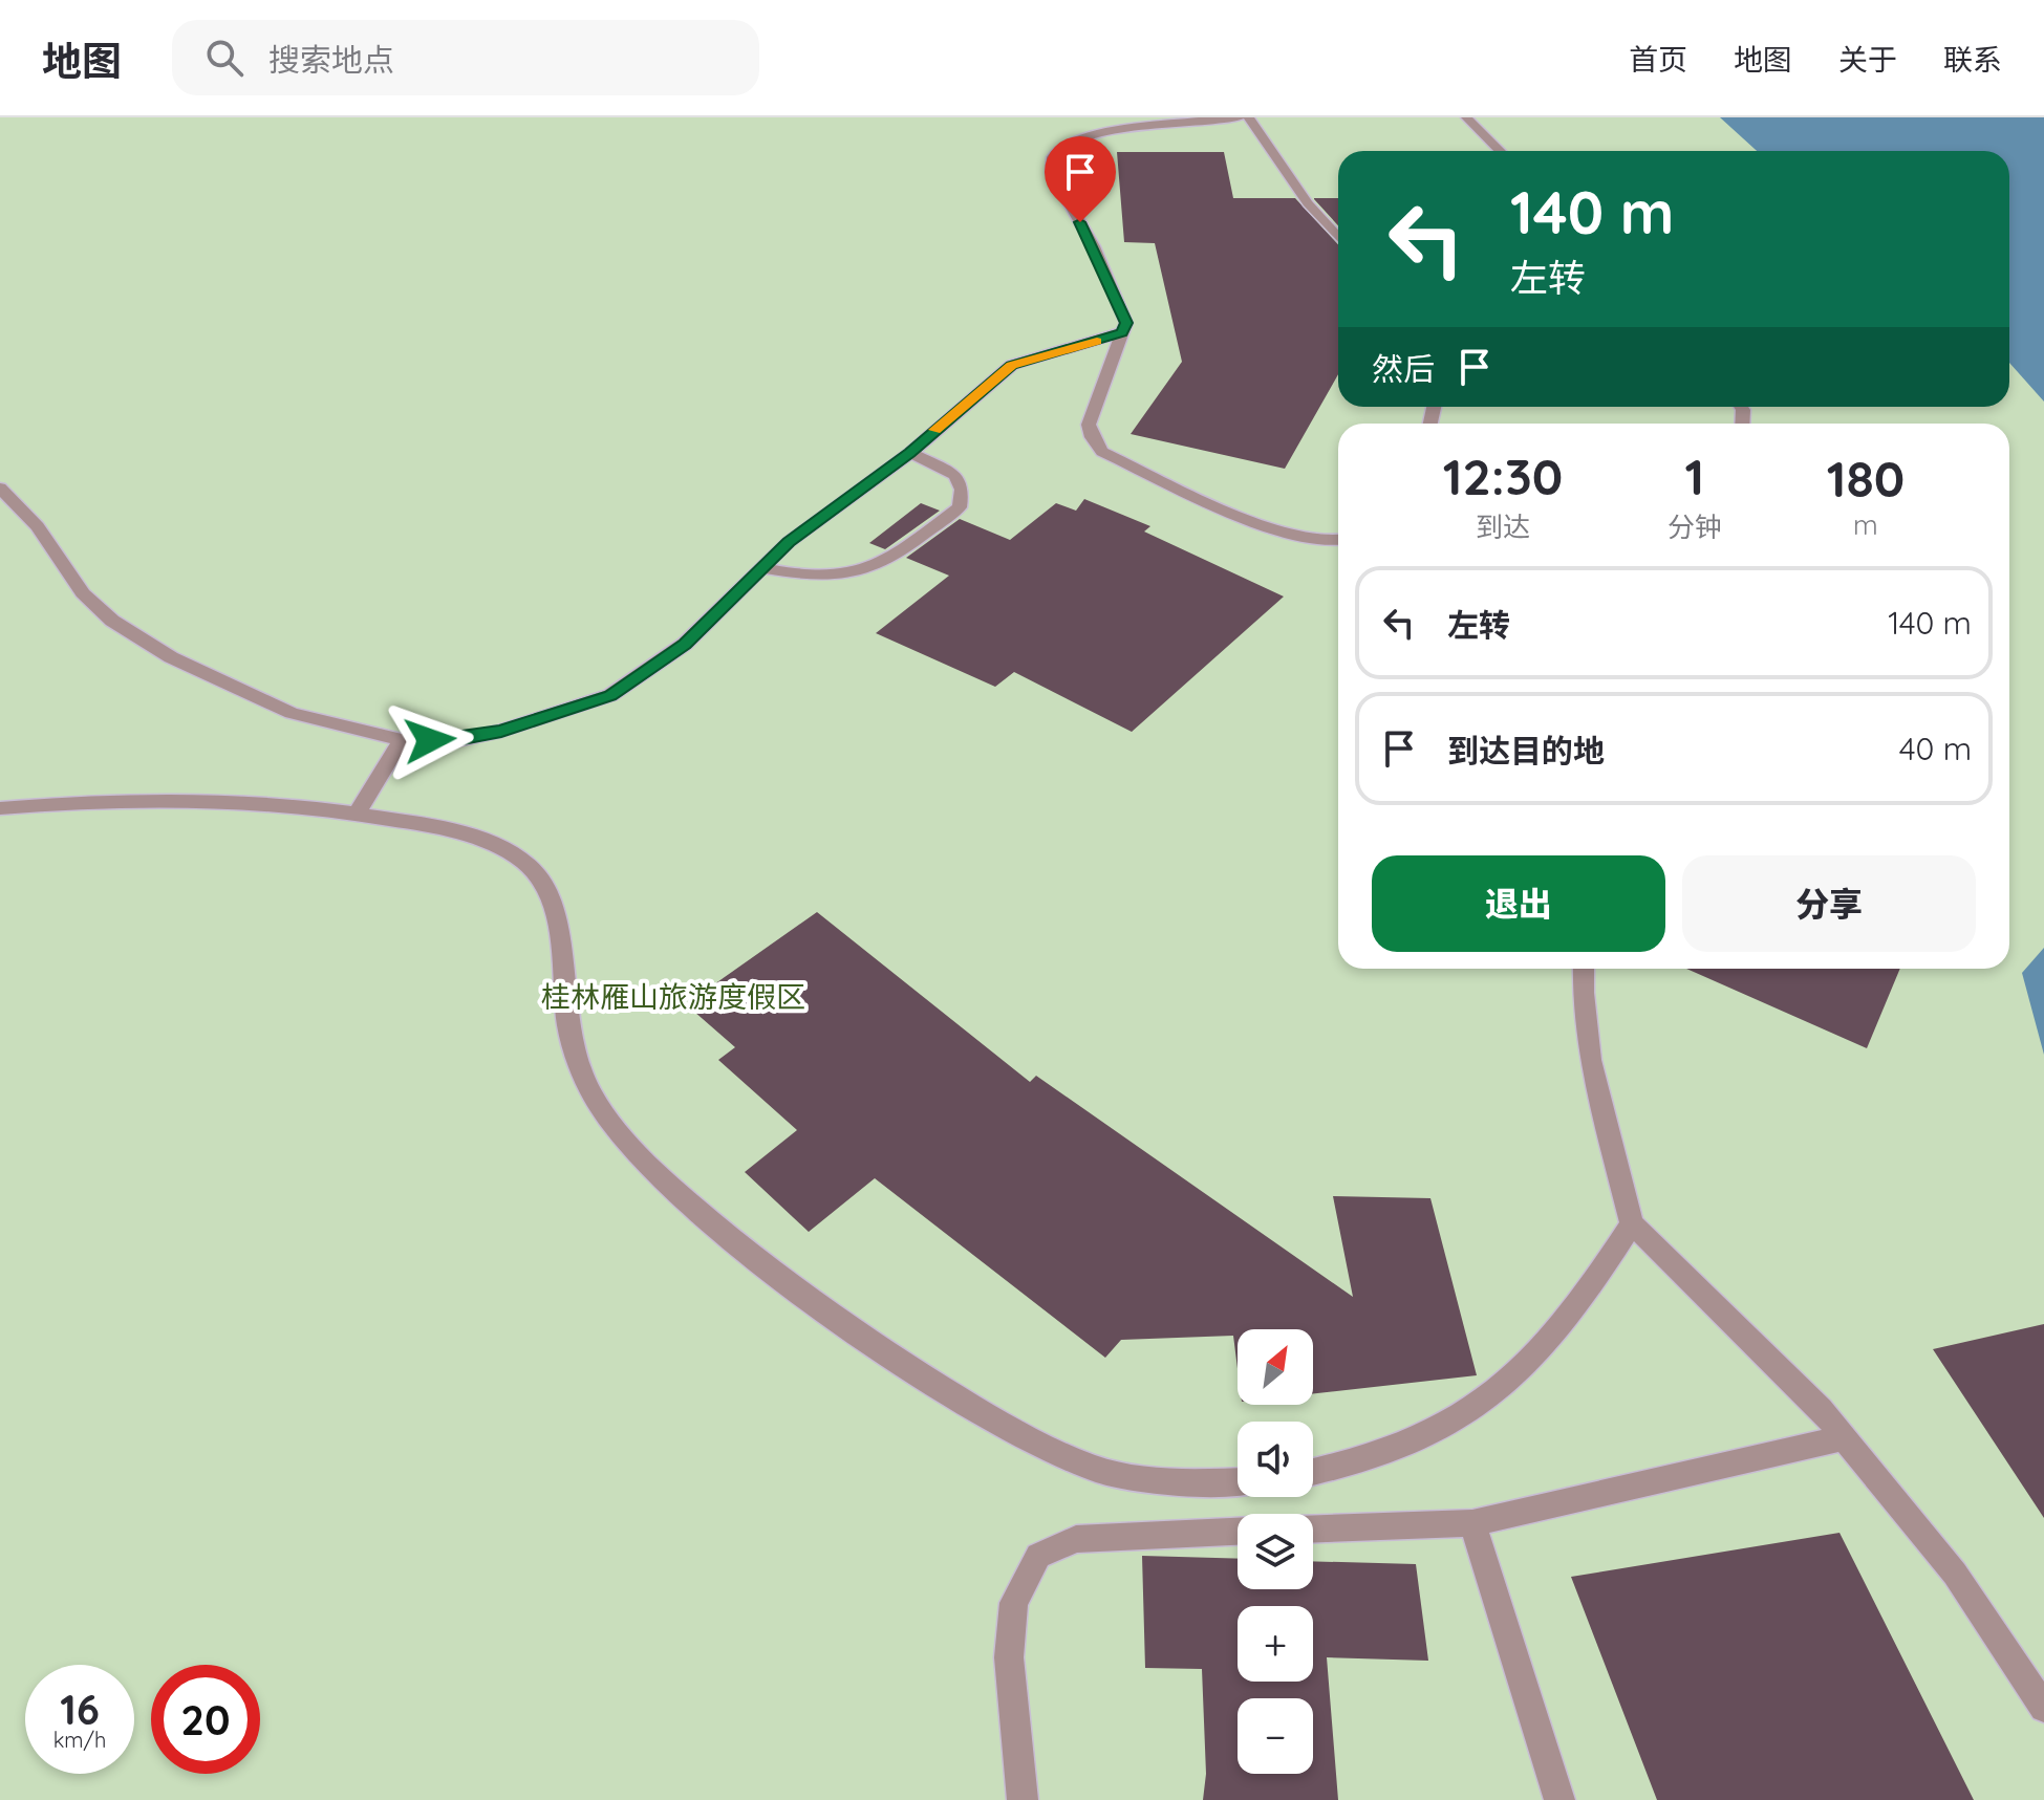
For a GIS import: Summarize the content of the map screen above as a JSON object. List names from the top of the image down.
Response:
{
  "parks": ["桂林雁山旅游度假区"],
  "north": "top right",
  "page": {
    "header": "地图",
    "search": "搜索地点",
    "nav": [
      "首页",
      "地图",
      "关于",
      "联系"
    ],
    "turn": ["140 m", "左转"],
    "then": "然后",
    "eta": [
      "12:30",
      "到达",
      "1",
      "分钟",
      "180",
      "m"
    ],
    "list": [
      {
        "name": "左转",
        "value": "140 m"
      },
      {
        "name": "到达目的地",
        "value": "40 m"
      }
    ],
    "buttons": ["退出", "分享"],
    "map_buttons": ["+", "−"],
    "speed": "16 km/h",
    "limit": "20"
  }
}
